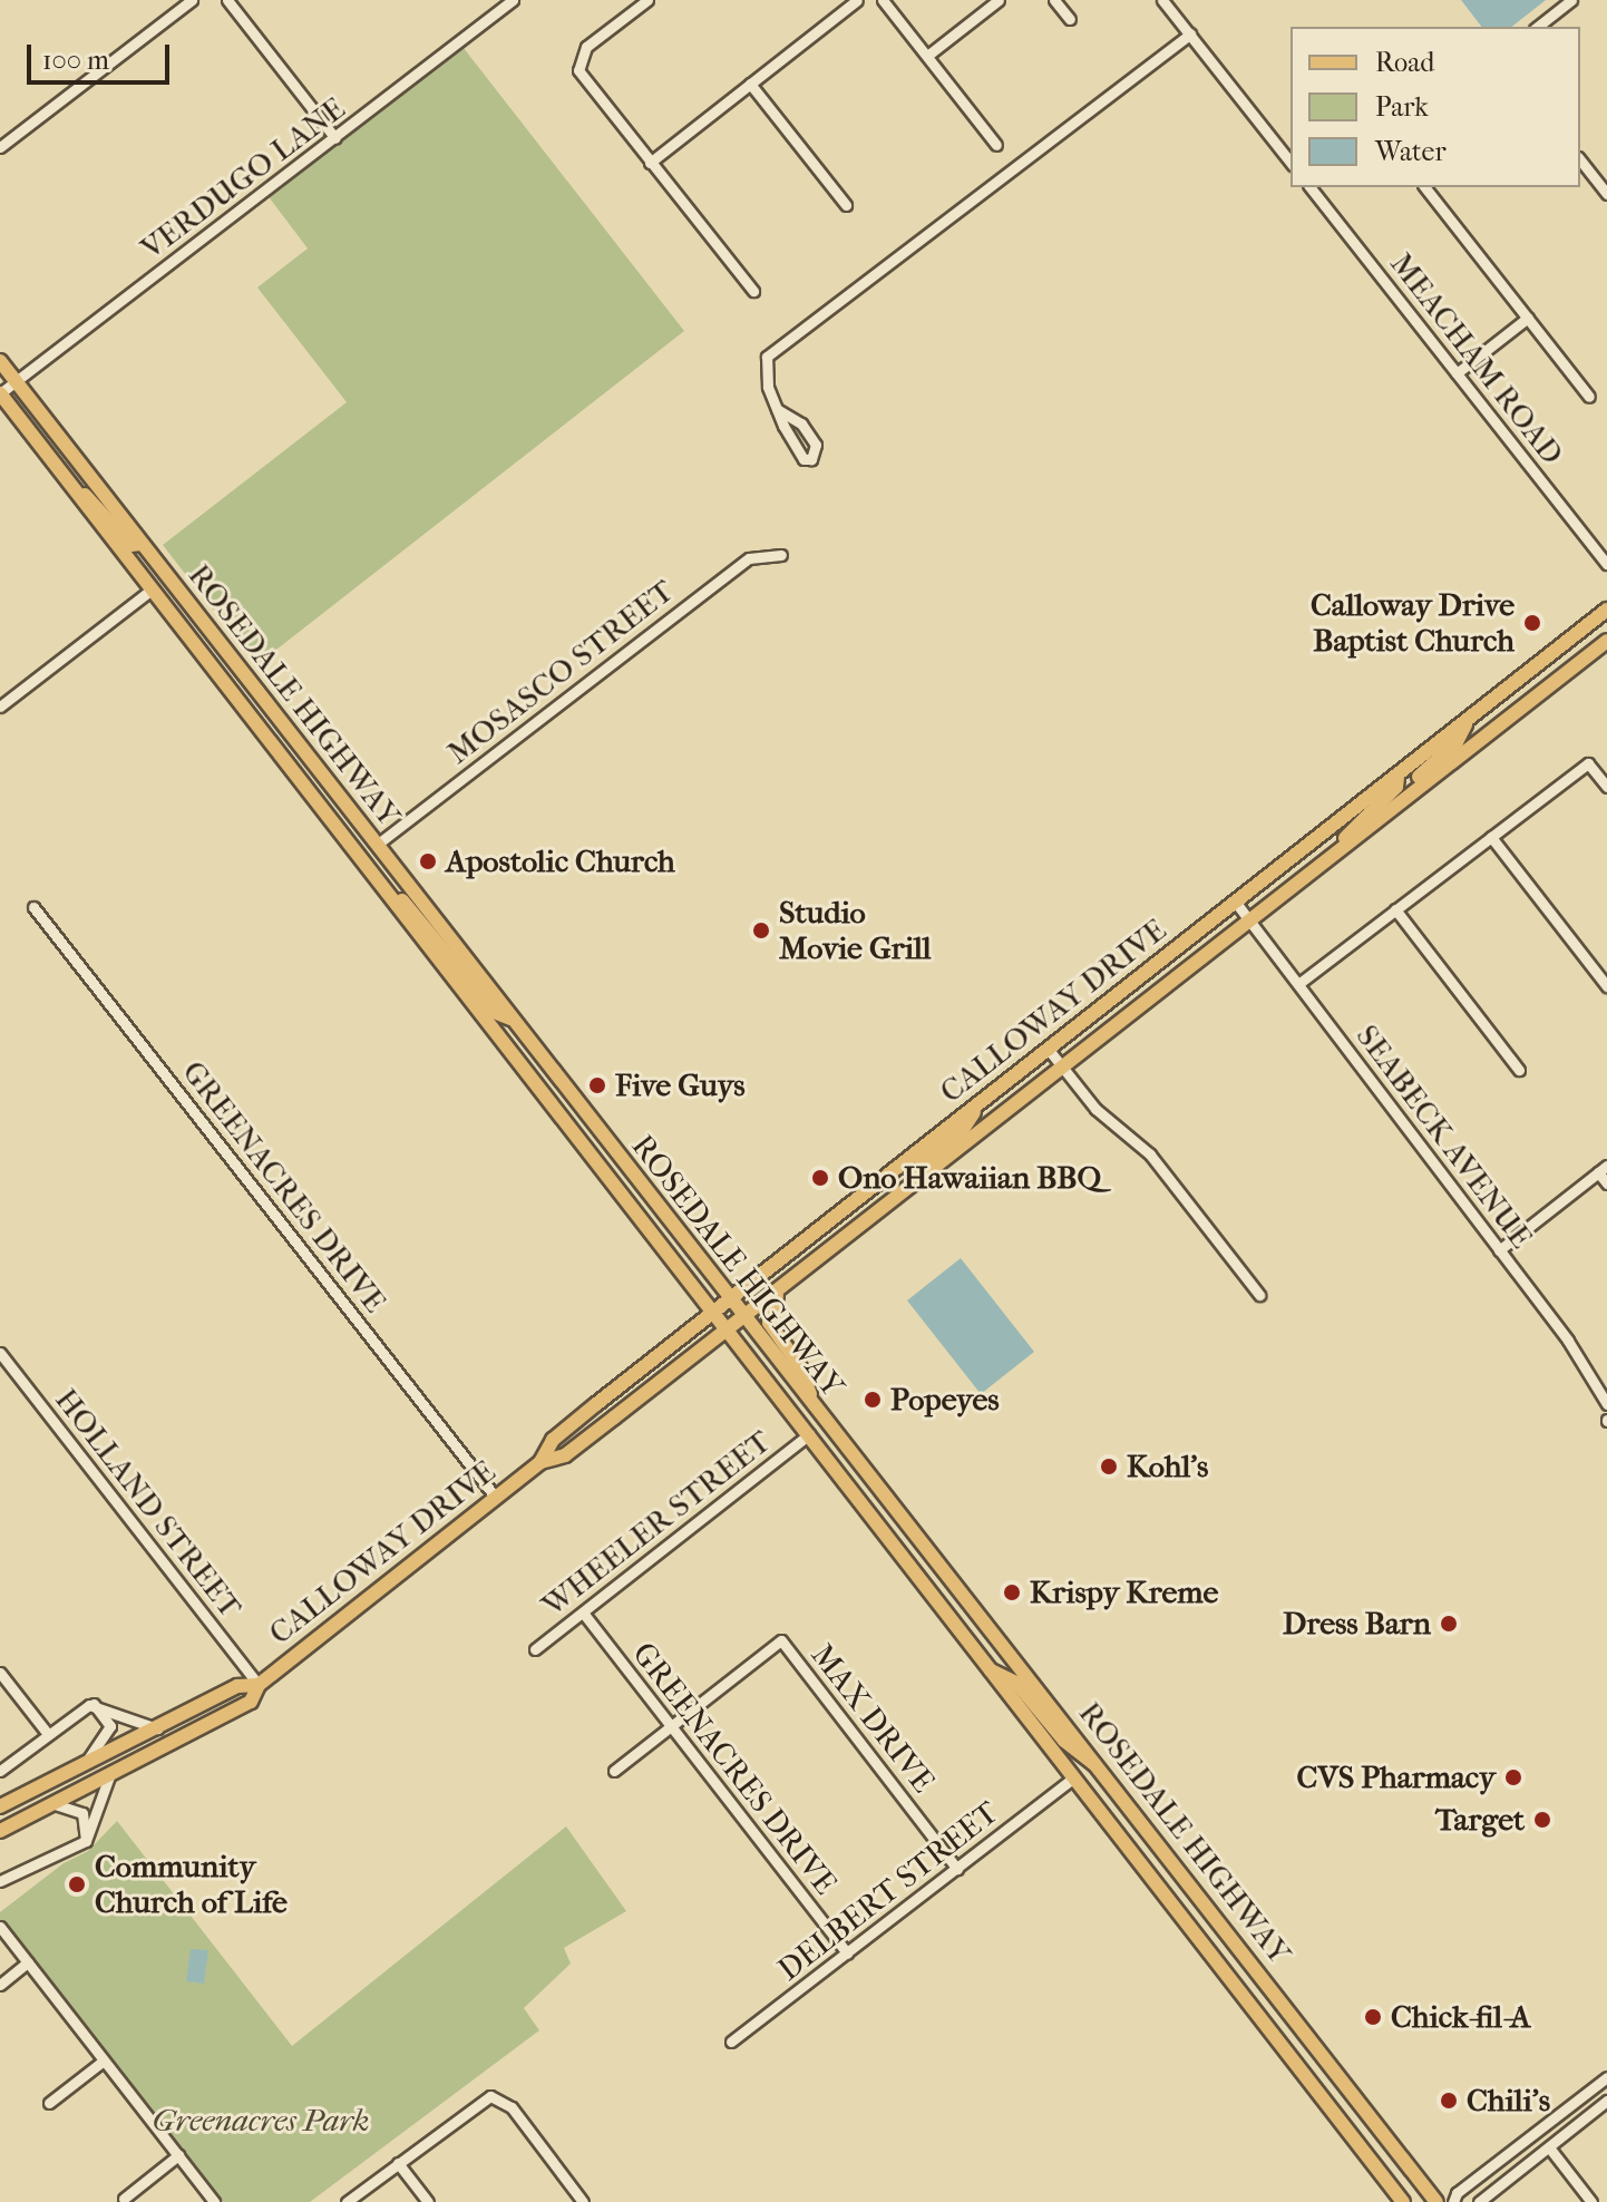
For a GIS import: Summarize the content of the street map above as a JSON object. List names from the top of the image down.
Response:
{
  "streets": {
    "main road": ["ROSEDALE HIGHWAY", "CALLOWAY DRIVE"],
    "street": [
      "VERDUGO LANE",
      "MEACHAM ROAD",
      "MOSASCO STREET",
      "SEABECK AVENUE",
      "GREENACRES DRIVE",
      "HOLLAND STREET",
      "WHEELER STREET",
      "MAX DRIVE",
      "DELBERT STREET"
    ]
  },
  "crossings": [
    ["VERDUGO LANE", "ROSEDALE HIGHWAY"],
    ["MOSASCO STREET", "ROSEDALE HIGHWAY"],
    ["ROSEDALE HIGHWAY", "CALLOWAY DRIVE"],
    ["ROSEDALE HIGHWAY", "WHEELER STREET"],
    ["ROSEDALE HIGHWAY", "DELBERT STREET"],
    ["CALLOWAY DRIVE", "SEABECK AVENUE"],
    ["CALLOWAY DRIVE", "GREENACRES DRIVE"],
    ["CALLOWAY DRIVE", "HOLLAND STREET"],
    ["GREENACRES DRIVE", "WHEELER STREET"],
    ["GREENACRES DRIVE", "MAX DRIVE"],
    ["GREENACRES DRIVE", "DELBERT STREET"],
    ["MAX DRIVE", "DELBERT STREET"]
  ],
  "parks": ["Greenacres Park"],
  "places": [
    "Calloway Drive Baptist Church",
    "Apostolic Church",
    "Studio Movie Grill",
    "Five Guys",
    "Ono Hawaiian BBQ",
    "Popeyes",
    "Kohl's",
    "Krispy Kreme",
    "Dress Barn",
    "CVS Pharmacy",
    "Target",
    "Community Church of Life",
    "Chick-fil-A",
    "Chili's"
  ],
  "legend": ["Road", "Park", "Water"],
  "scale_bar": "100 m"
}
